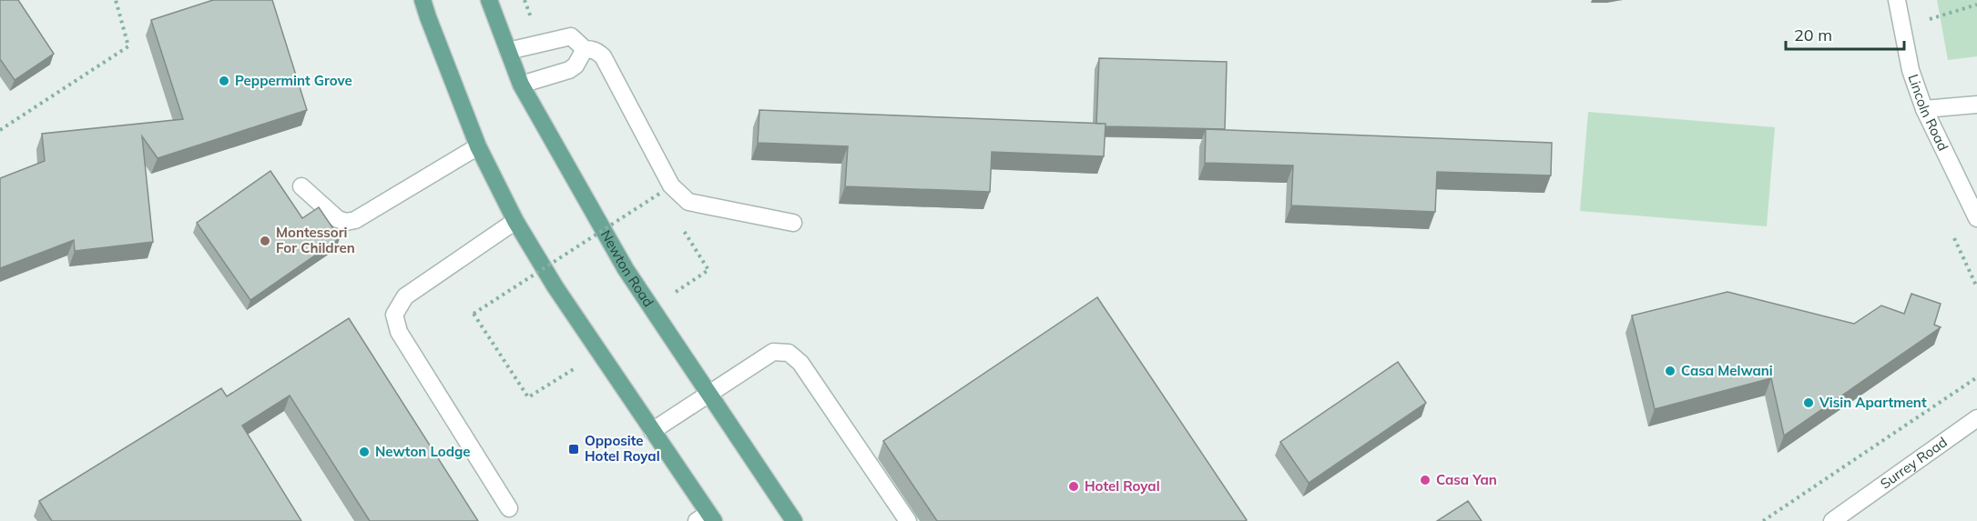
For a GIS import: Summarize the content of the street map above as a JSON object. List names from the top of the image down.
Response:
{
  "streets": {
    "main road": ["Newton Road"],
    "street": ["Lincoln Road", "Surrey Road"]
  },
  "places": {
    "other": [
      "Peppermint Grove",
      "Montessori For Children",
      "Casa Melwani",
      "Visin Apartment",
      "Newton Lodge",
      "Casa Yan",
      "Hotel Royal"
    ],
    "transit": ["Opposite Hotel Royal"]
  },
  "scale_bar": "20 m"
}
